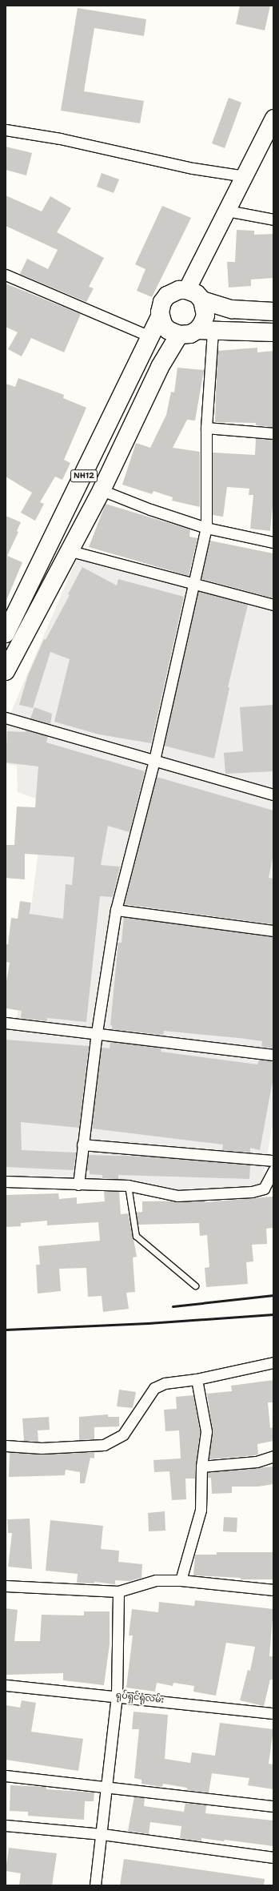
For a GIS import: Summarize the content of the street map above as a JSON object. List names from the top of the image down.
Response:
{
  "streets": {
    "highway": ["NH12"],
    "street": ["ရုပ်ရှင်ရုံလမ်း"]
  }
}
